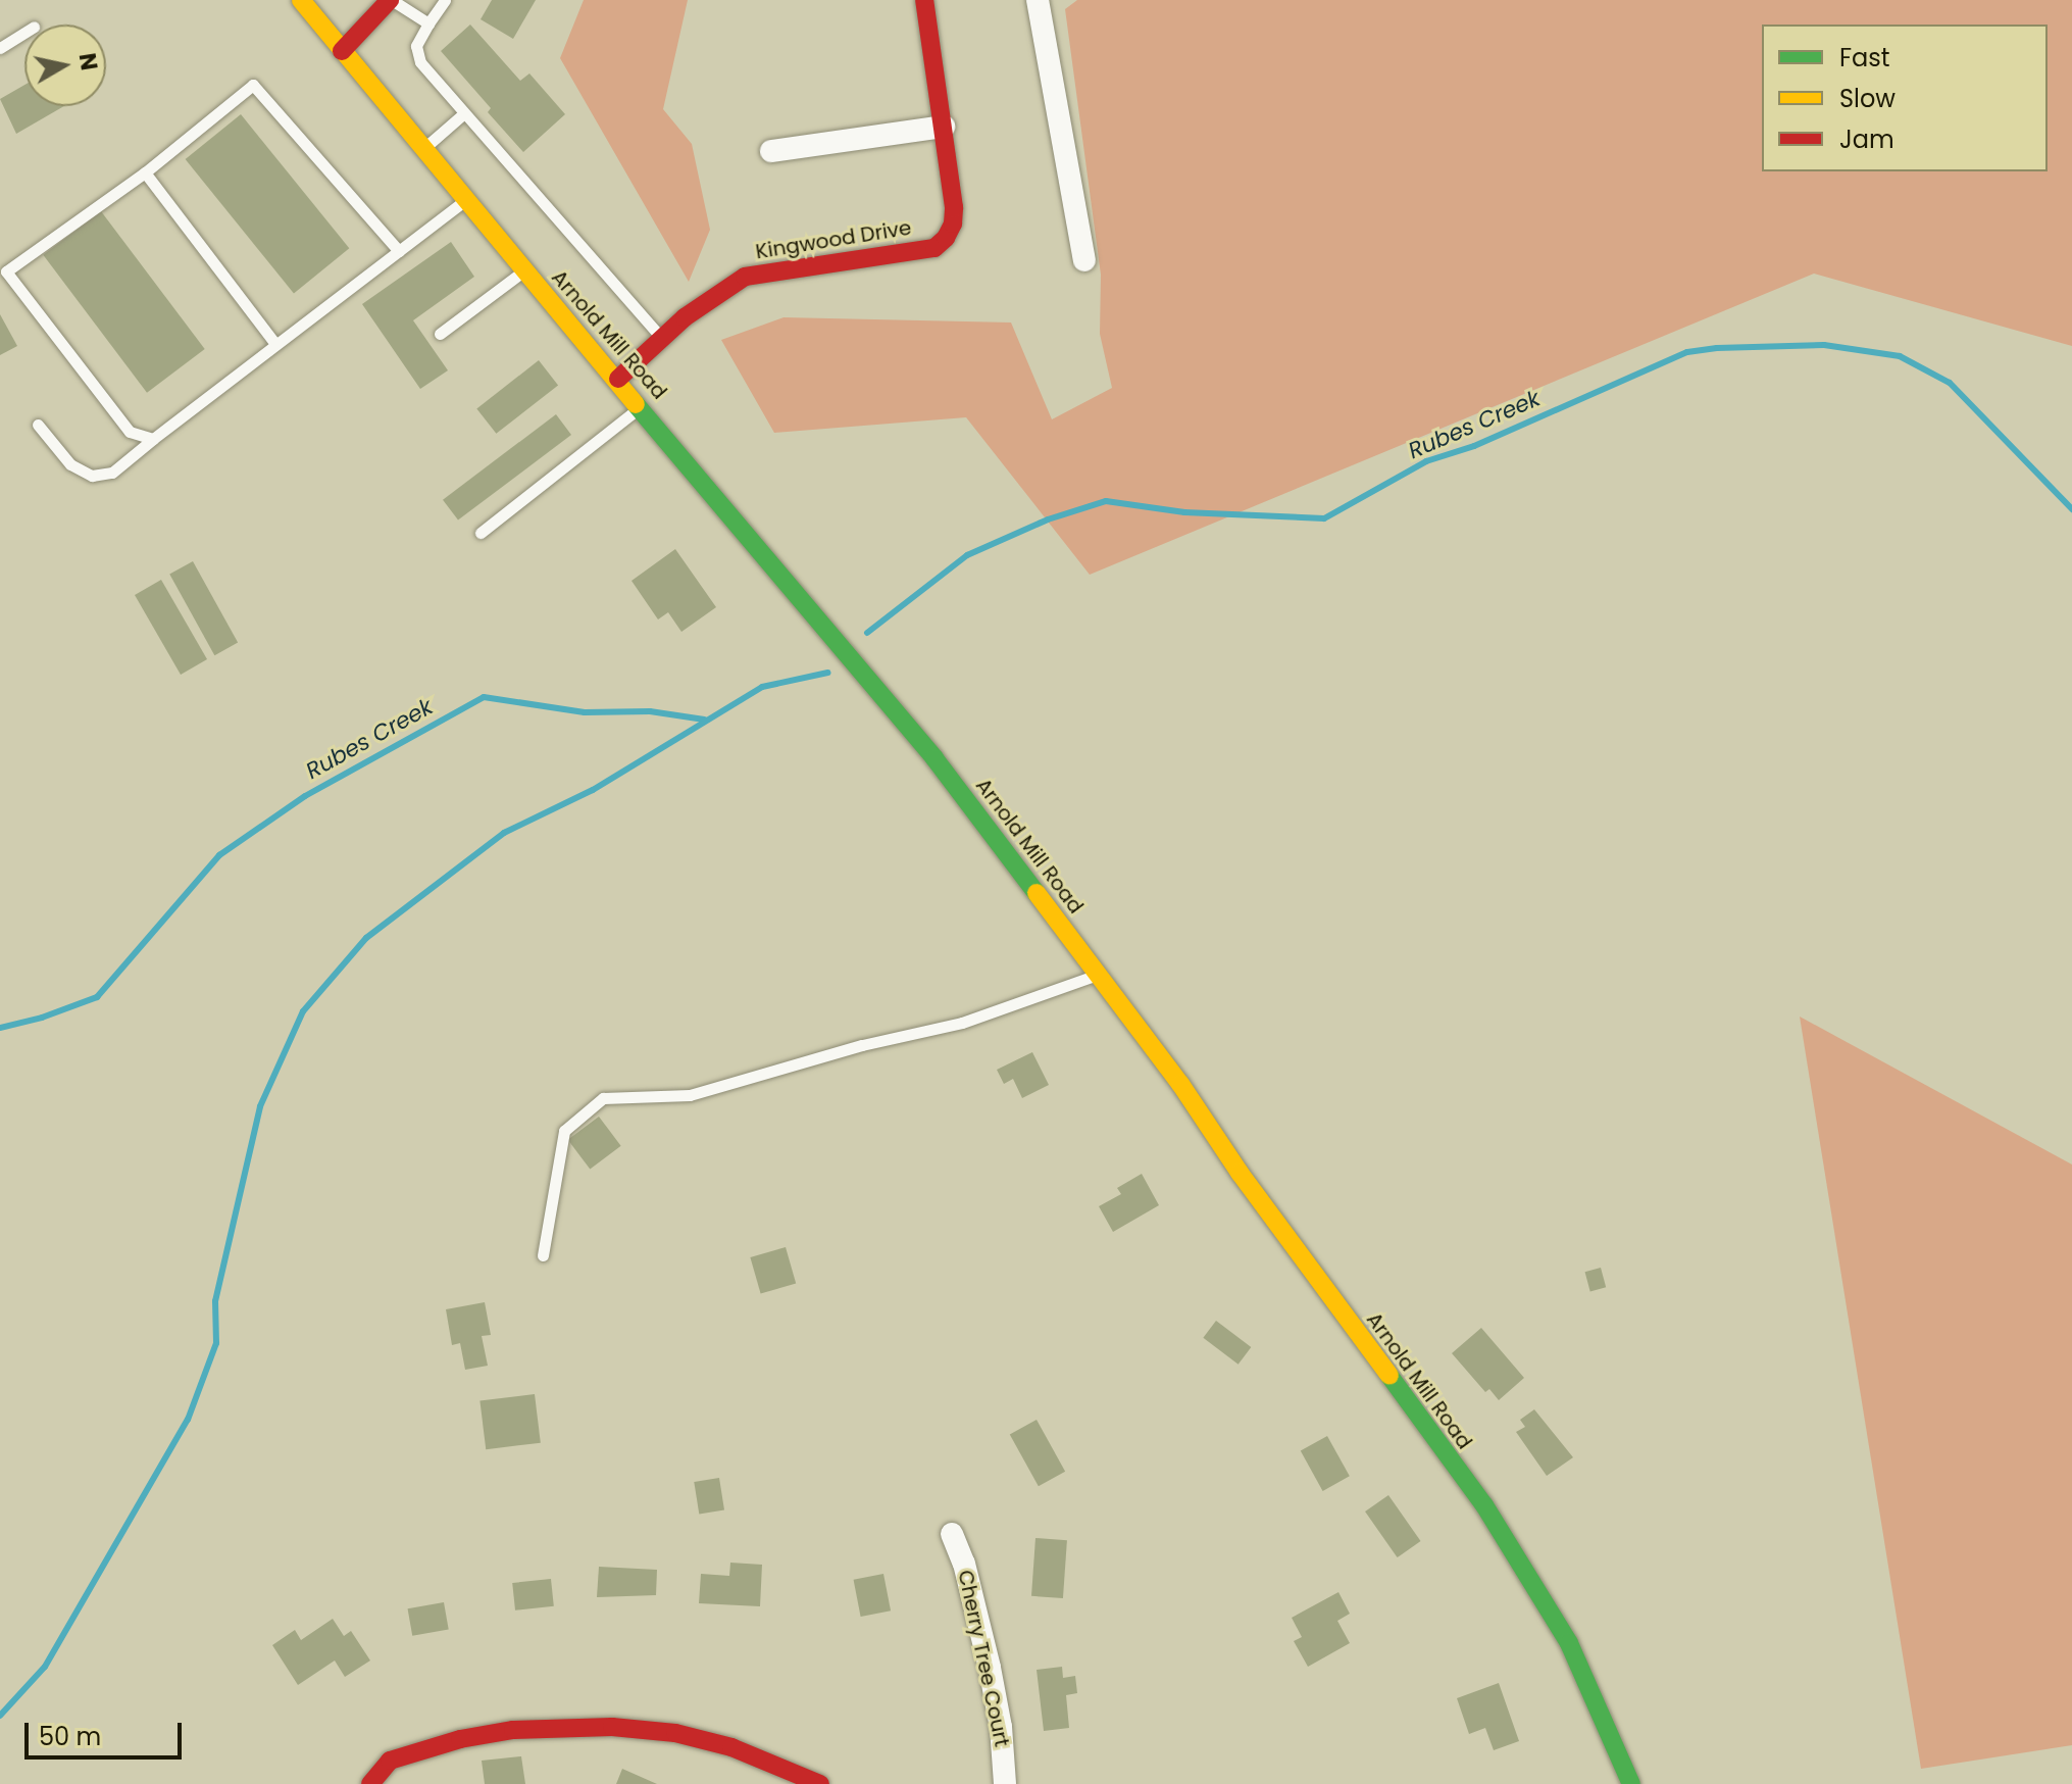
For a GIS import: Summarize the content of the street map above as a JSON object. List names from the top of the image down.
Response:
{
  "streets": {
    "main road": ["Kingwood Drive", "Arnold Mill Road"],
    "street": ["Cherry Tree Court"]
  },
  "crossings": [
    ["Kingwood Drive", "Arnold Mill Road"]
  ],
  "water": ["Rubes Creek"],
  "legend": ["Fast", "Slow", "Jam"],
  "scale_bar": "50 m",
  "north": "right"
}
